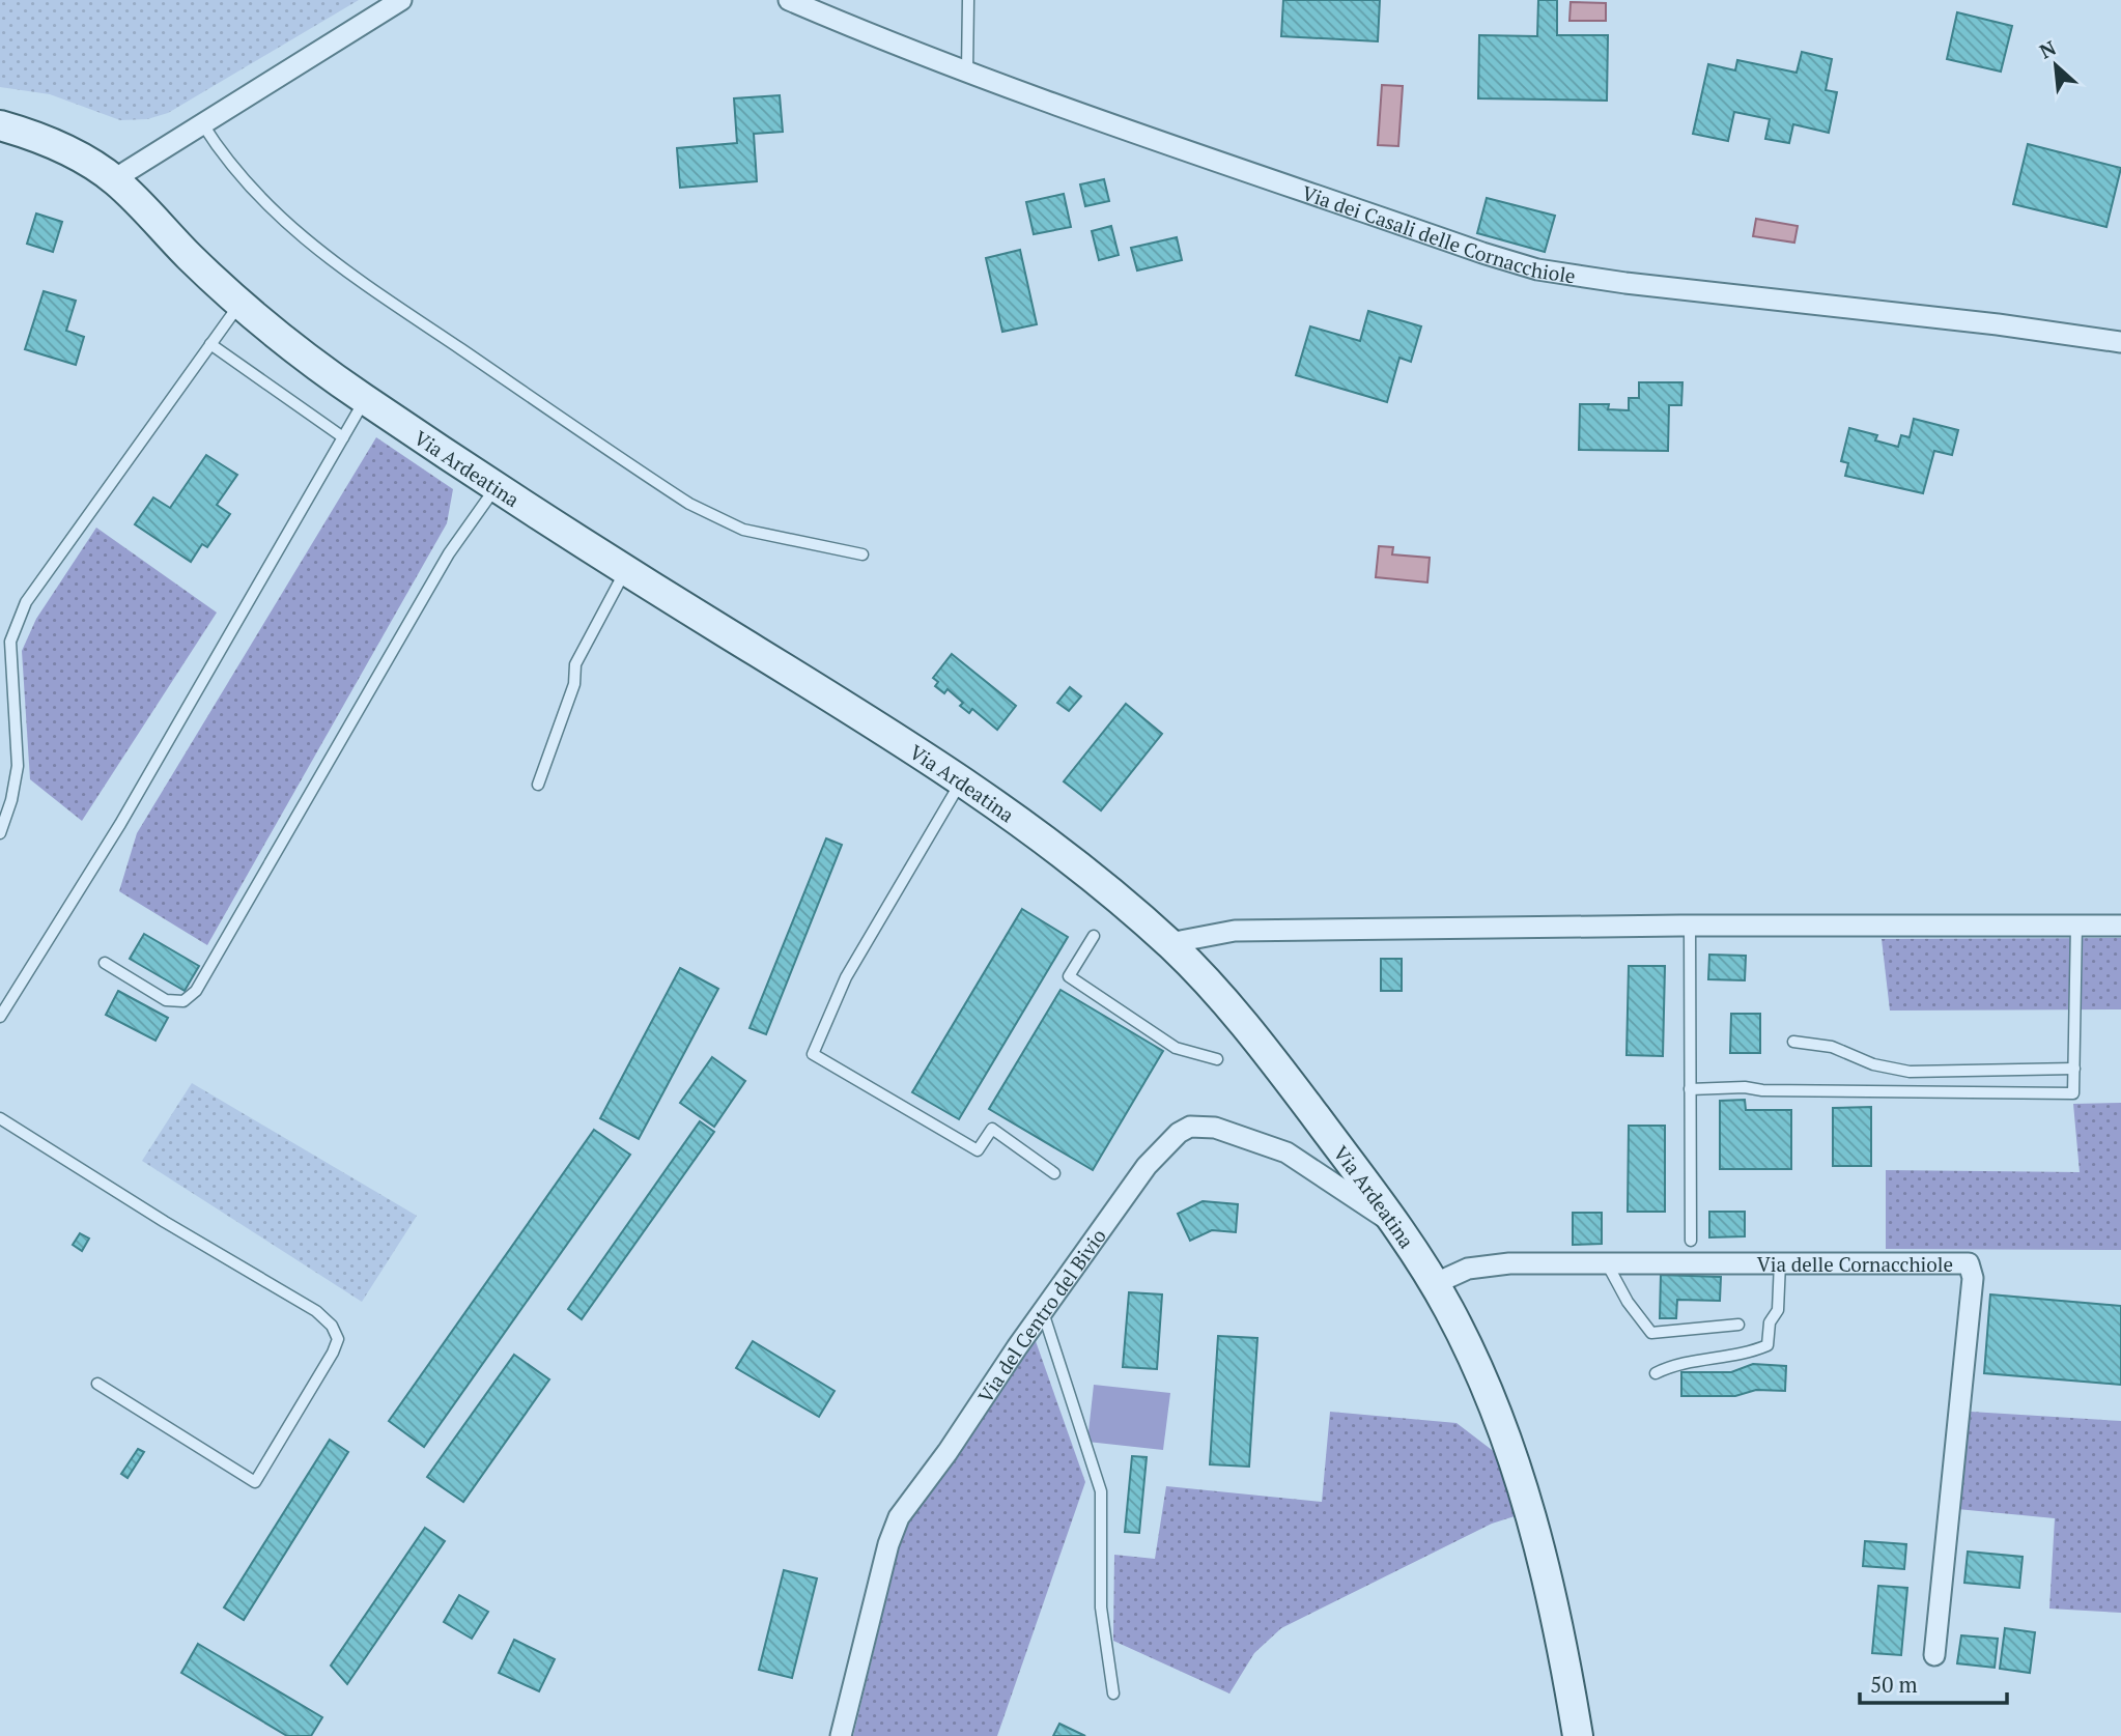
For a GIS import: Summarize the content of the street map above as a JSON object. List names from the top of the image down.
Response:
{
  "streets": {
    "main road": ["Via Ardeatina"],
    "street": ["Via dei Casali delle Cornacchiole", "Via delle Cornacchiole", "Via del Centro del Bivio"]
  },
  "crossings": [
    ["Via Ardeatina", "Via delle Cornacchiole"],
    ["Via Ardeatina", "Via del Centro del Bivio"]
  ],
  "scale_bar": "50 m",
  "north": "top left"
}
